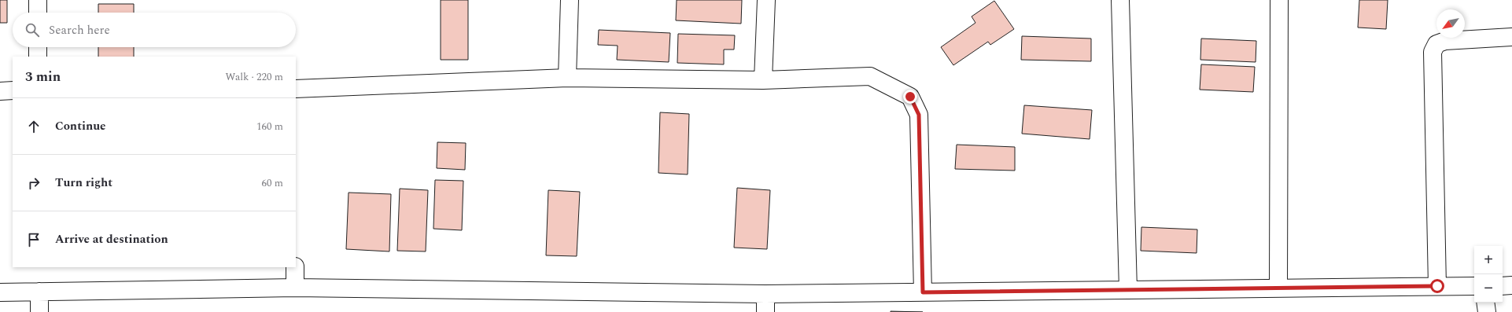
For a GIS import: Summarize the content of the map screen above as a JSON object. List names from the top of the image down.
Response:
{
  "north": "bottom left",
  "page": {
    "search": "Search here",
    "heading": ["3 min", "Walk · 220 m"],
    "list": [
      ["Continue", "160 m"],
      ["Turn right", "60 m"],
      "Arrive at destination"
    ],
    "map_buttons": ["+", "−"]
  }
}
